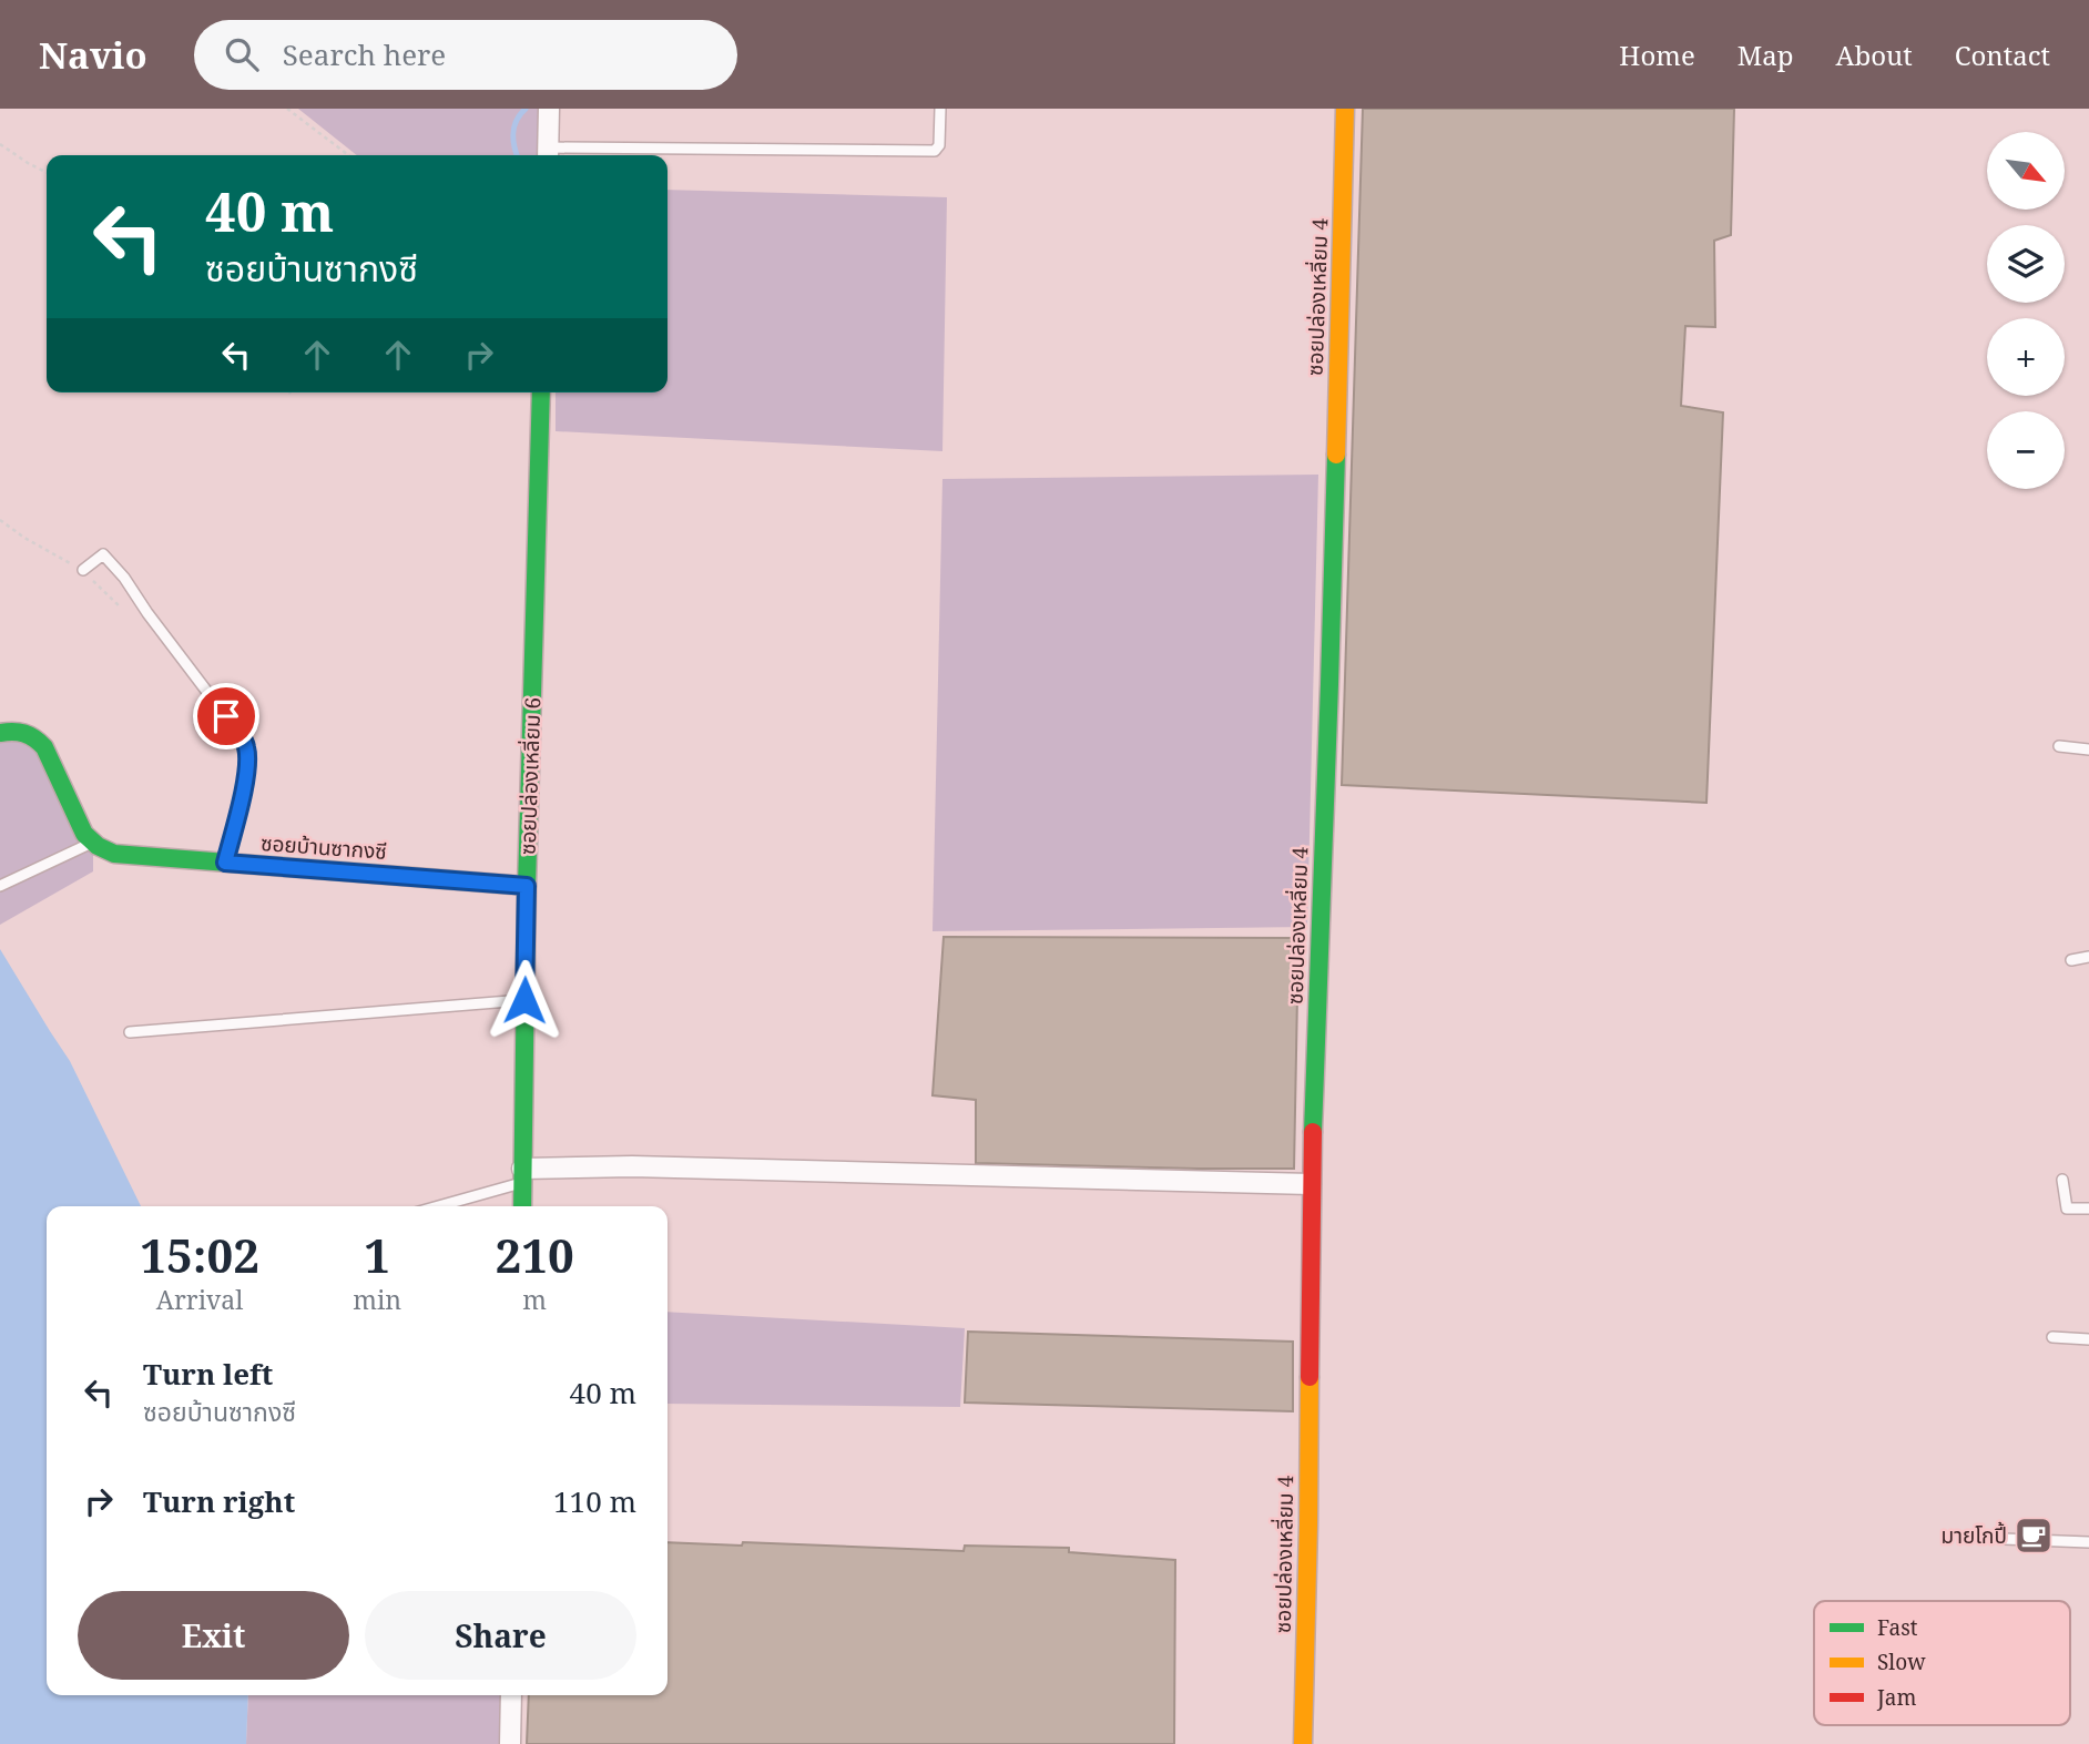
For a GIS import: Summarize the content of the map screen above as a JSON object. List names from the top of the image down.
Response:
{
  "streets": {
    "street": ["ซอยปล่องเหลี่ยม 4", "ซอยปล่องเหลี่ยม 6", "ซอยบ้านซากงซี"]
  },
  "crossings": [
    ["ซอยปล่องเหลี่ยม 6", "ซอยบ้านซากงซี"]
  ],
  "places": {
    "cafe": ["มายโกปี้"]
  },
  "legend": ["Fast", "Slow", "Jam"],
  "north": "bottom right",
  "page": {
    "header": "Navio",
    "search": "Search here",
    "nav": [
      "Home",
      "Map",
      "About",
      "Contact"
    ],
    "map_buttons": ["+", "−"],
    "turn": ["40 m", "ซอยบ้านซากงซี"],
    "eta": [
      "15:02",
      "Arrival",
      "1",
      "min",
      "210",
      "m"
    ],
    "list": [
      {
        "name": "Turn left",
        "note": "ซอยบ้านซากงซี",
        "value": "40 m"
      },
      {
        "name": "Turn right",
        "value": "110 m"
      }
    ],
    "buttons": ["Exit", "Share"]
  }
}
